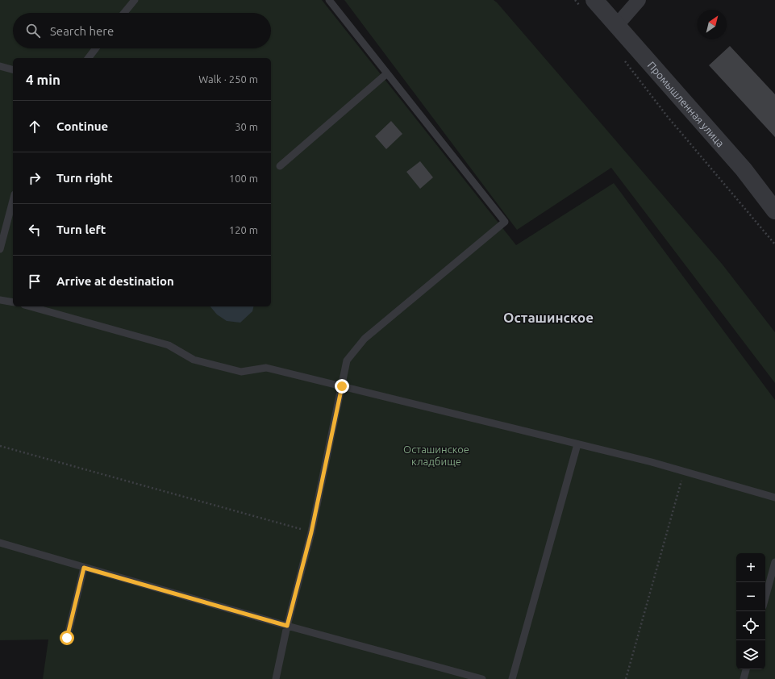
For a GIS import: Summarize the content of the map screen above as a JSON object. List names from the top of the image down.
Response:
{
  "streets": {
    "street": ["Промышленная улица"]
  },
  "districts": ["Осташинское"],
  "parks": ["Осташинское кладбище"],
  "north": "top right",
  "page": {
    "search": "Search here",
    "heading": ["4 min", "Walk · 250 m"],
    "list": [
      ["Continue", "30 m"],
      ["Turn right", "100 m"],
      ["Turn left", "120 m"],
      "Arrive at destination"
    ],
    "map_buttons": ["+", "−"]
  }
}
